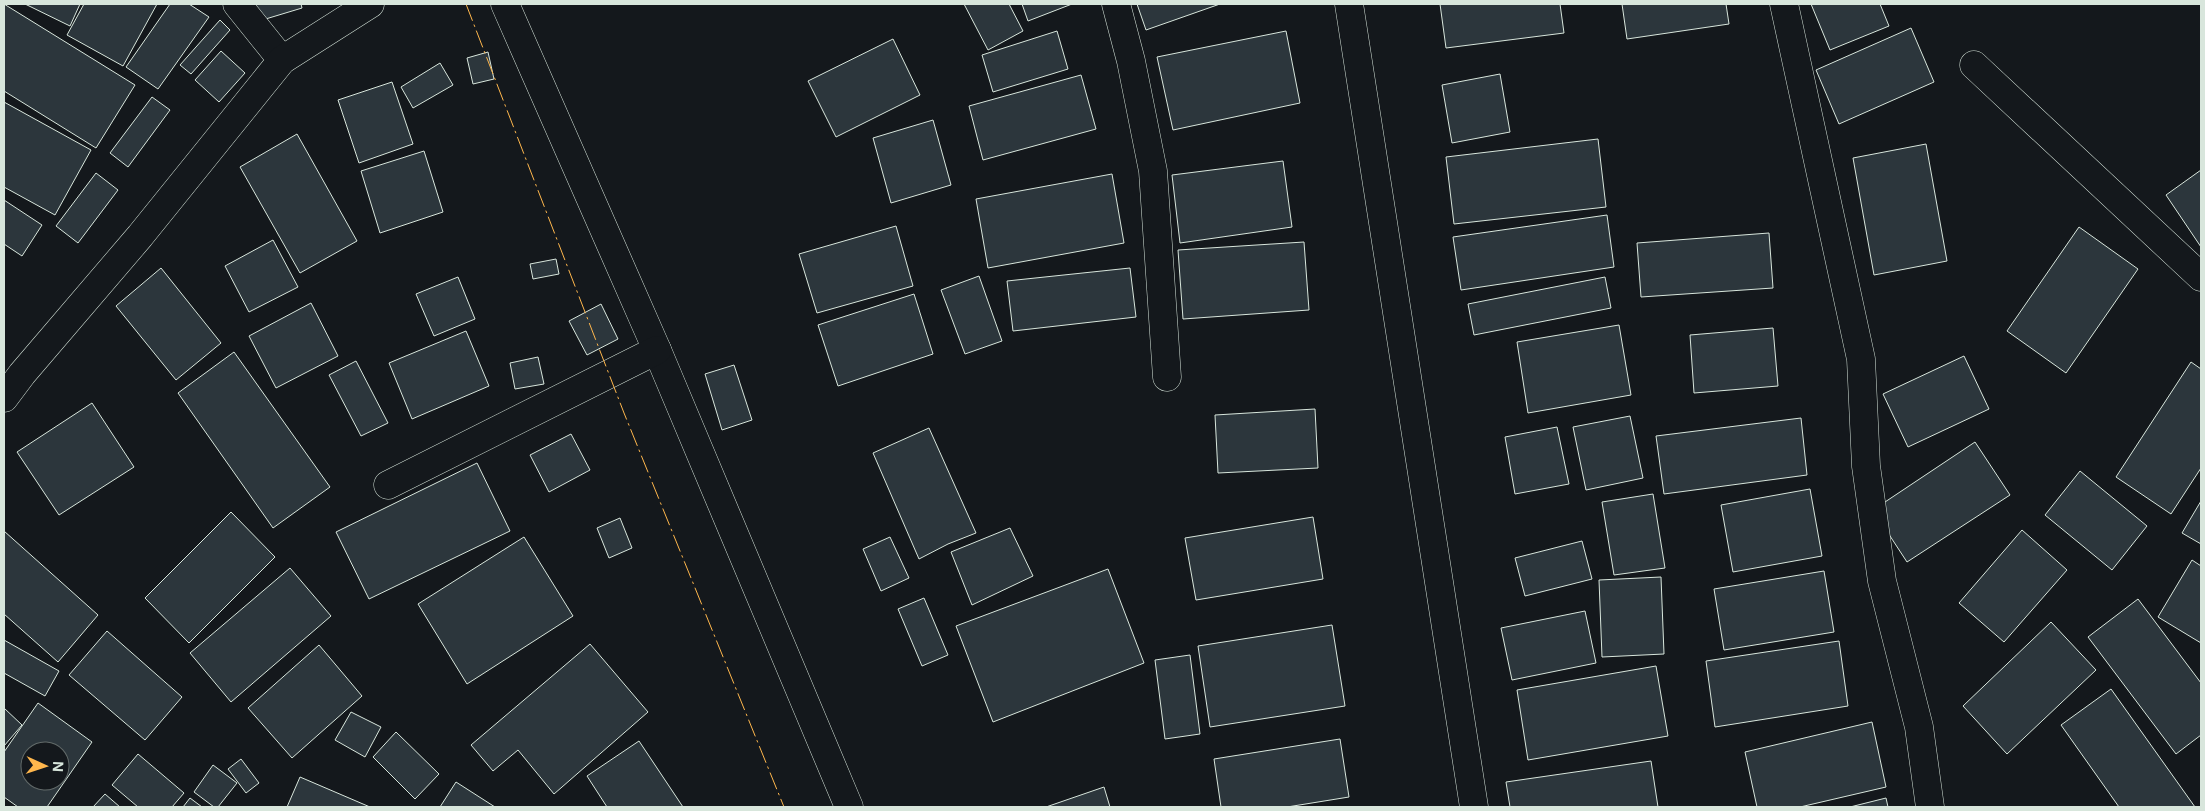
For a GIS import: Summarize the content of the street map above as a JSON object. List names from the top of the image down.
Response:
{
  "north": "right"
}
